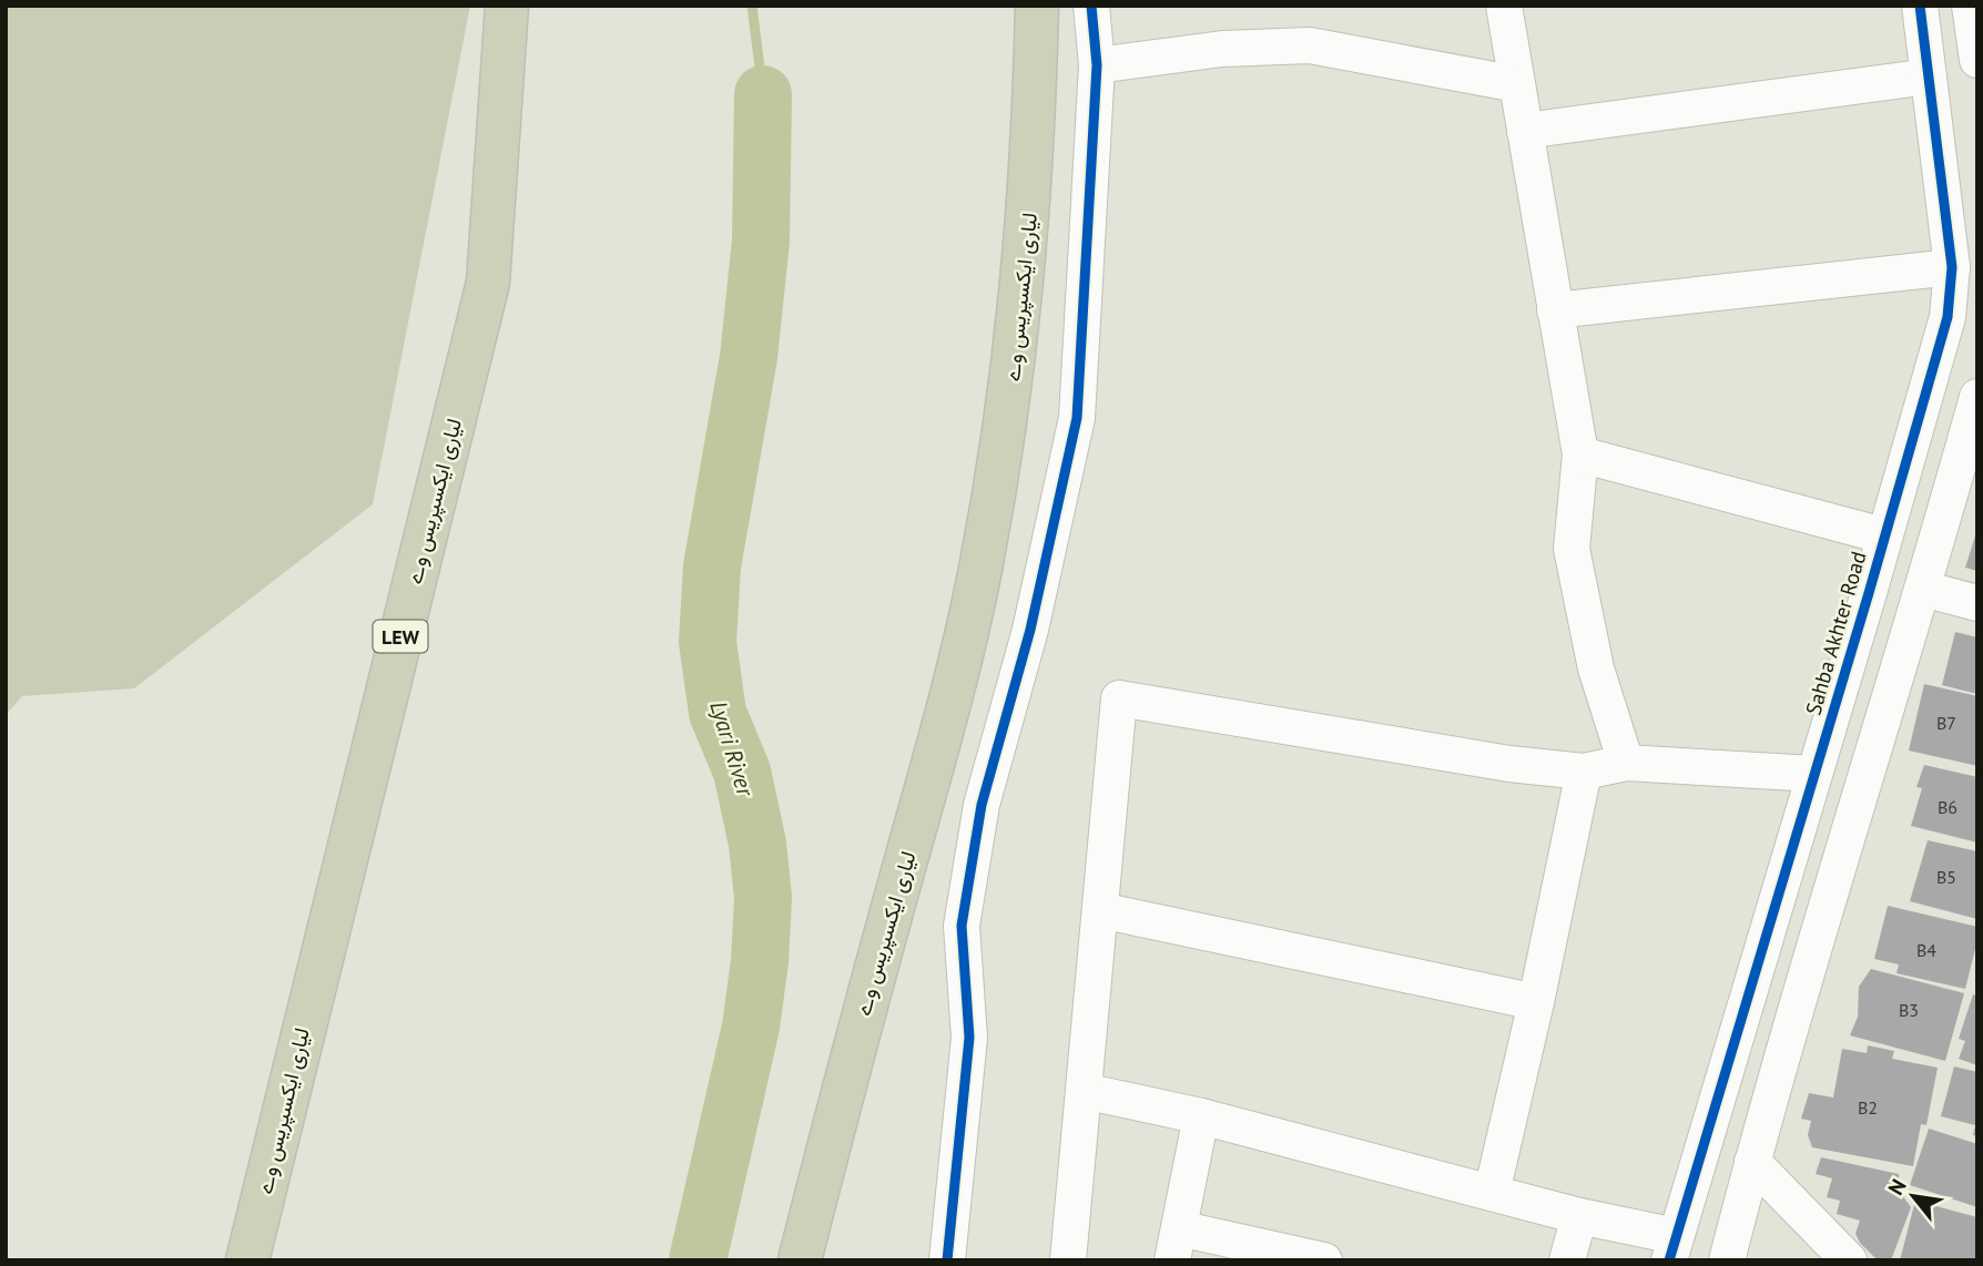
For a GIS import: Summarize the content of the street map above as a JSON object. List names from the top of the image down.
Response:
{
  "streets": {
    "highway": ["لیاری ایکسپریس وے", "LEW"],
    "street": ["Sahba Akhter Road"]
  },
  "water": ["Lyari River"],
  "house_numbers": [
    "B7",
    "B6",
    "B5",
    "B4",
    "B3",
    "B2"
  ],
  "north": "top left"
}
